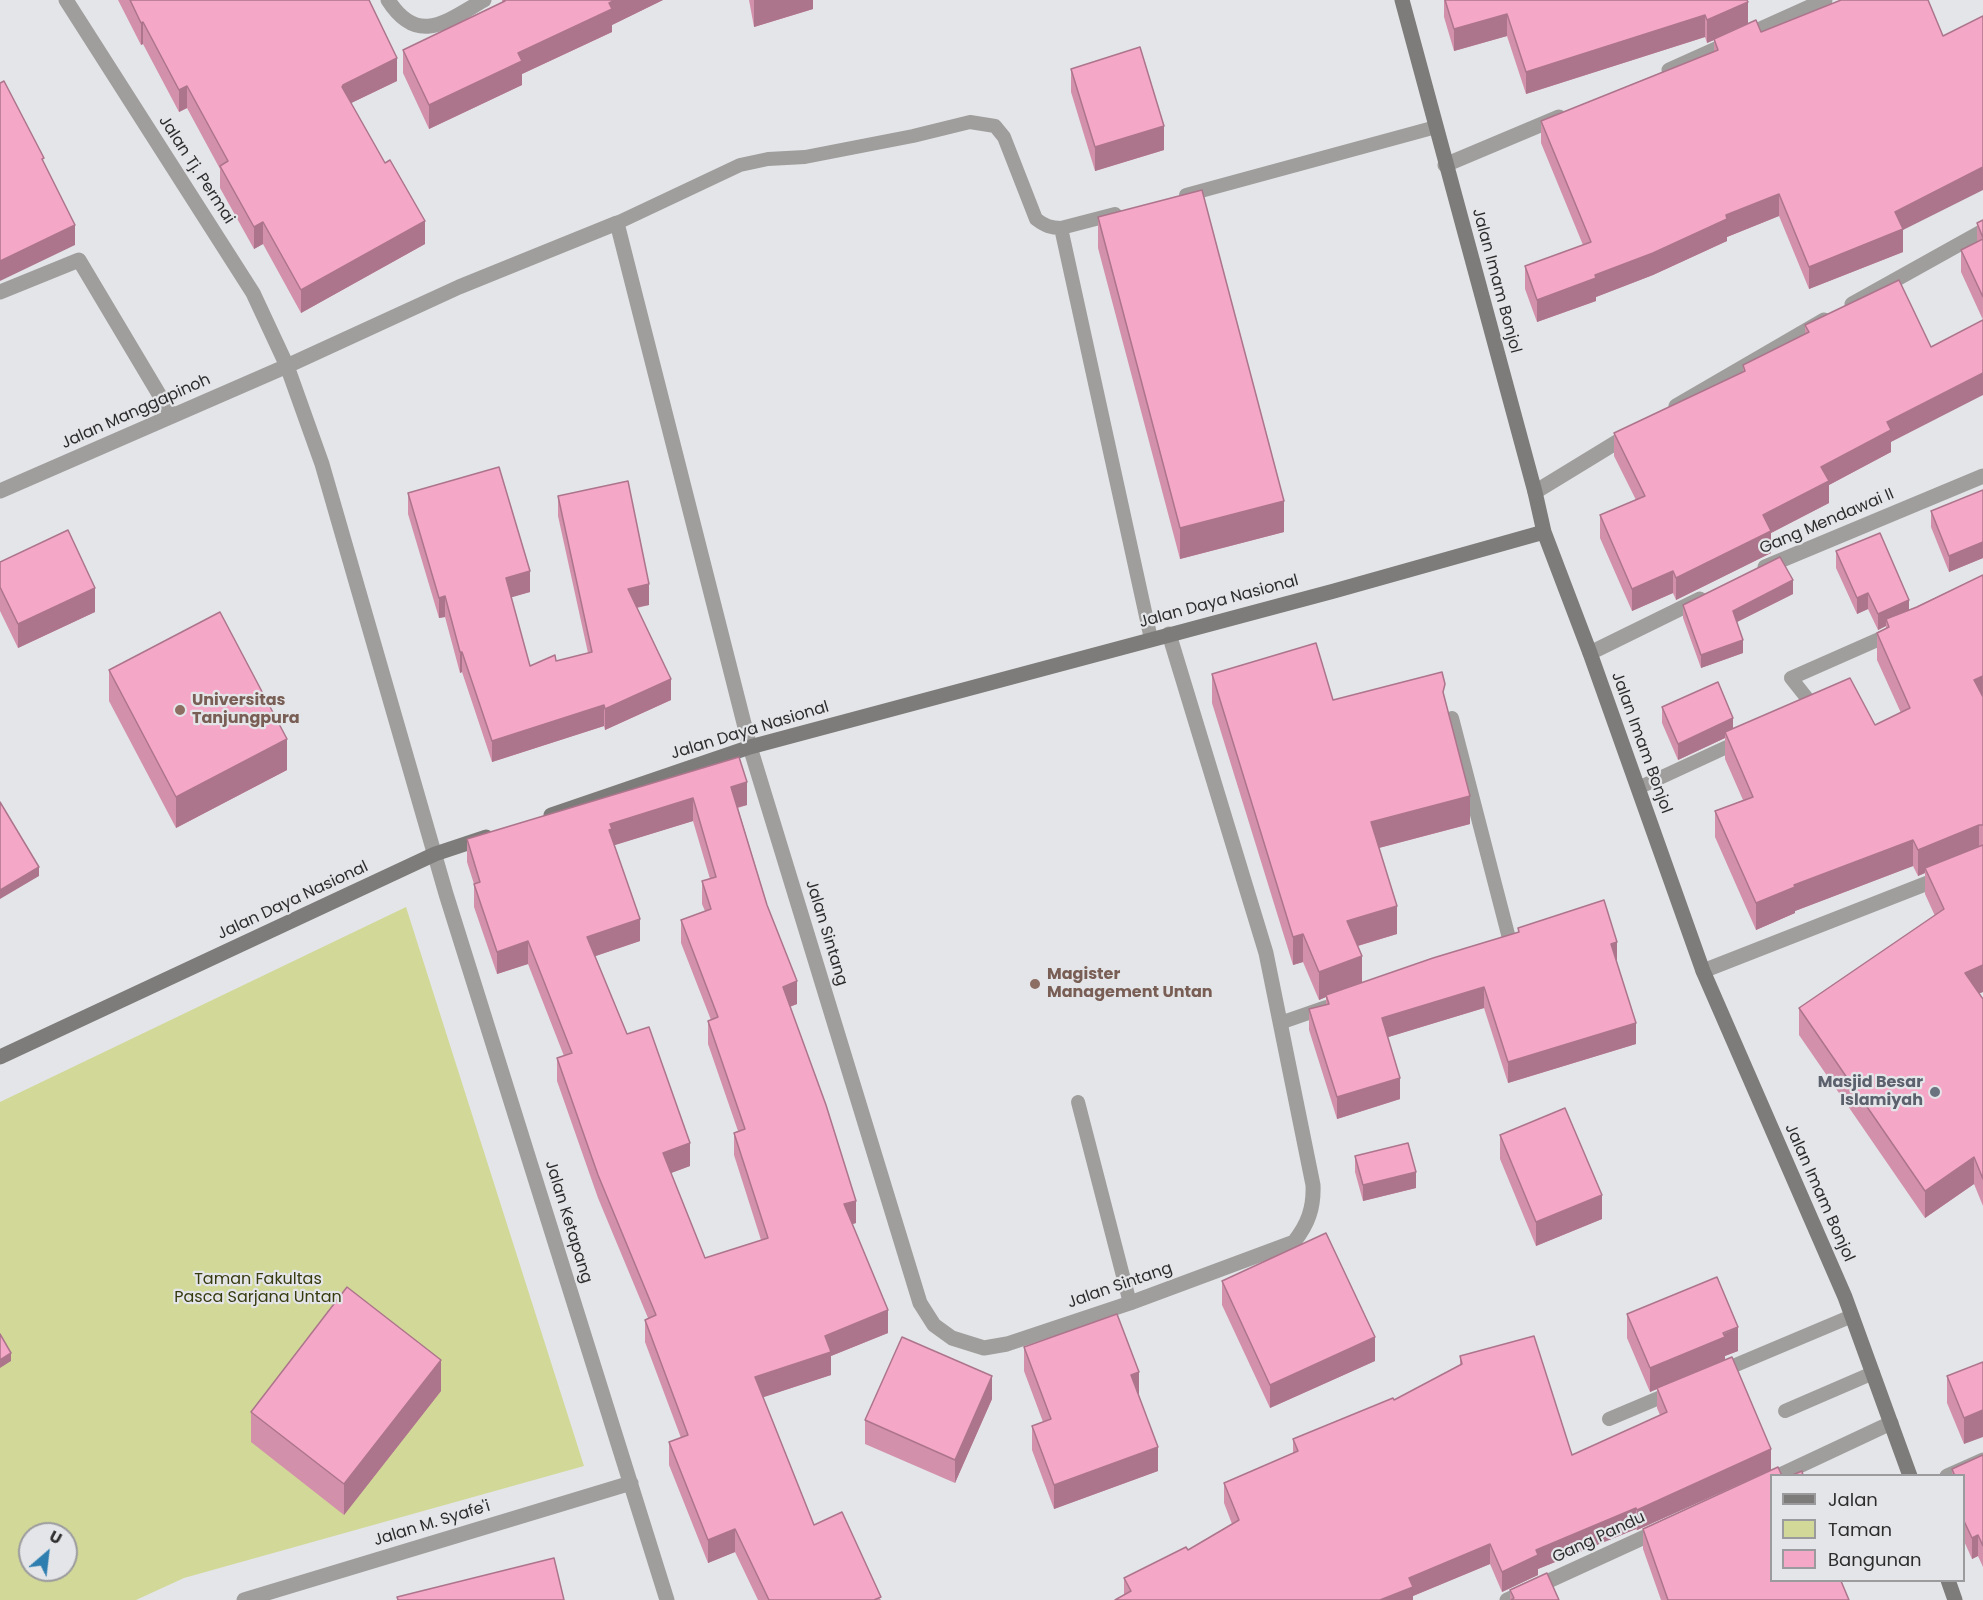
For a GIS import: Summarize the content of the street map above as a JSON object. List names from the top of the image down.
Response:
{
  "streets": {
    "main road": ["Jalan Imam Bonjol", "Jalan Daya Nasional"],
    "street": [
      "Jalan Tj. Permai",
      "Jalan Manggapinoh",
      "Gang Mendawai II",
      "Jalan Sintang",
      "Jalan Ketapang",
      "Jalan M. Syafe'i",
      "Gang Pandu"
    ]
  },
  "crossings": [
    ["Jalan Tj. Permai", "Jalan Manggapinoh"],
    ["Jalan Tj. Permai", "Jalan Daya Nasional"],
    ["Jalan Tj. Permai", "Jalan Ketapang"],
    ["Jalan Imam Bonjol", "Jalan Daya Nasional"],
    ["Jalan Manggapinoh", "Jalan Sintang"],
    ["Jalan Daya Nasional", "Jalan Sintang"],
    ["Jalan Daya Nasional", "Jalan Ketapang"],
    ["Jalan Ketapang", "Jalan M. Syafe'i"]
  ],
  "parks": ["Taman Fakultas Pasca Sarjana Untan"],
  "places": ["Universitas Tanjungpura", "Magister Management Untan", "Masjid Besar Islamiyah"],
  "legend": ["Jalan", "Taman", "Bangunan"],
  "north": "top right"
}
